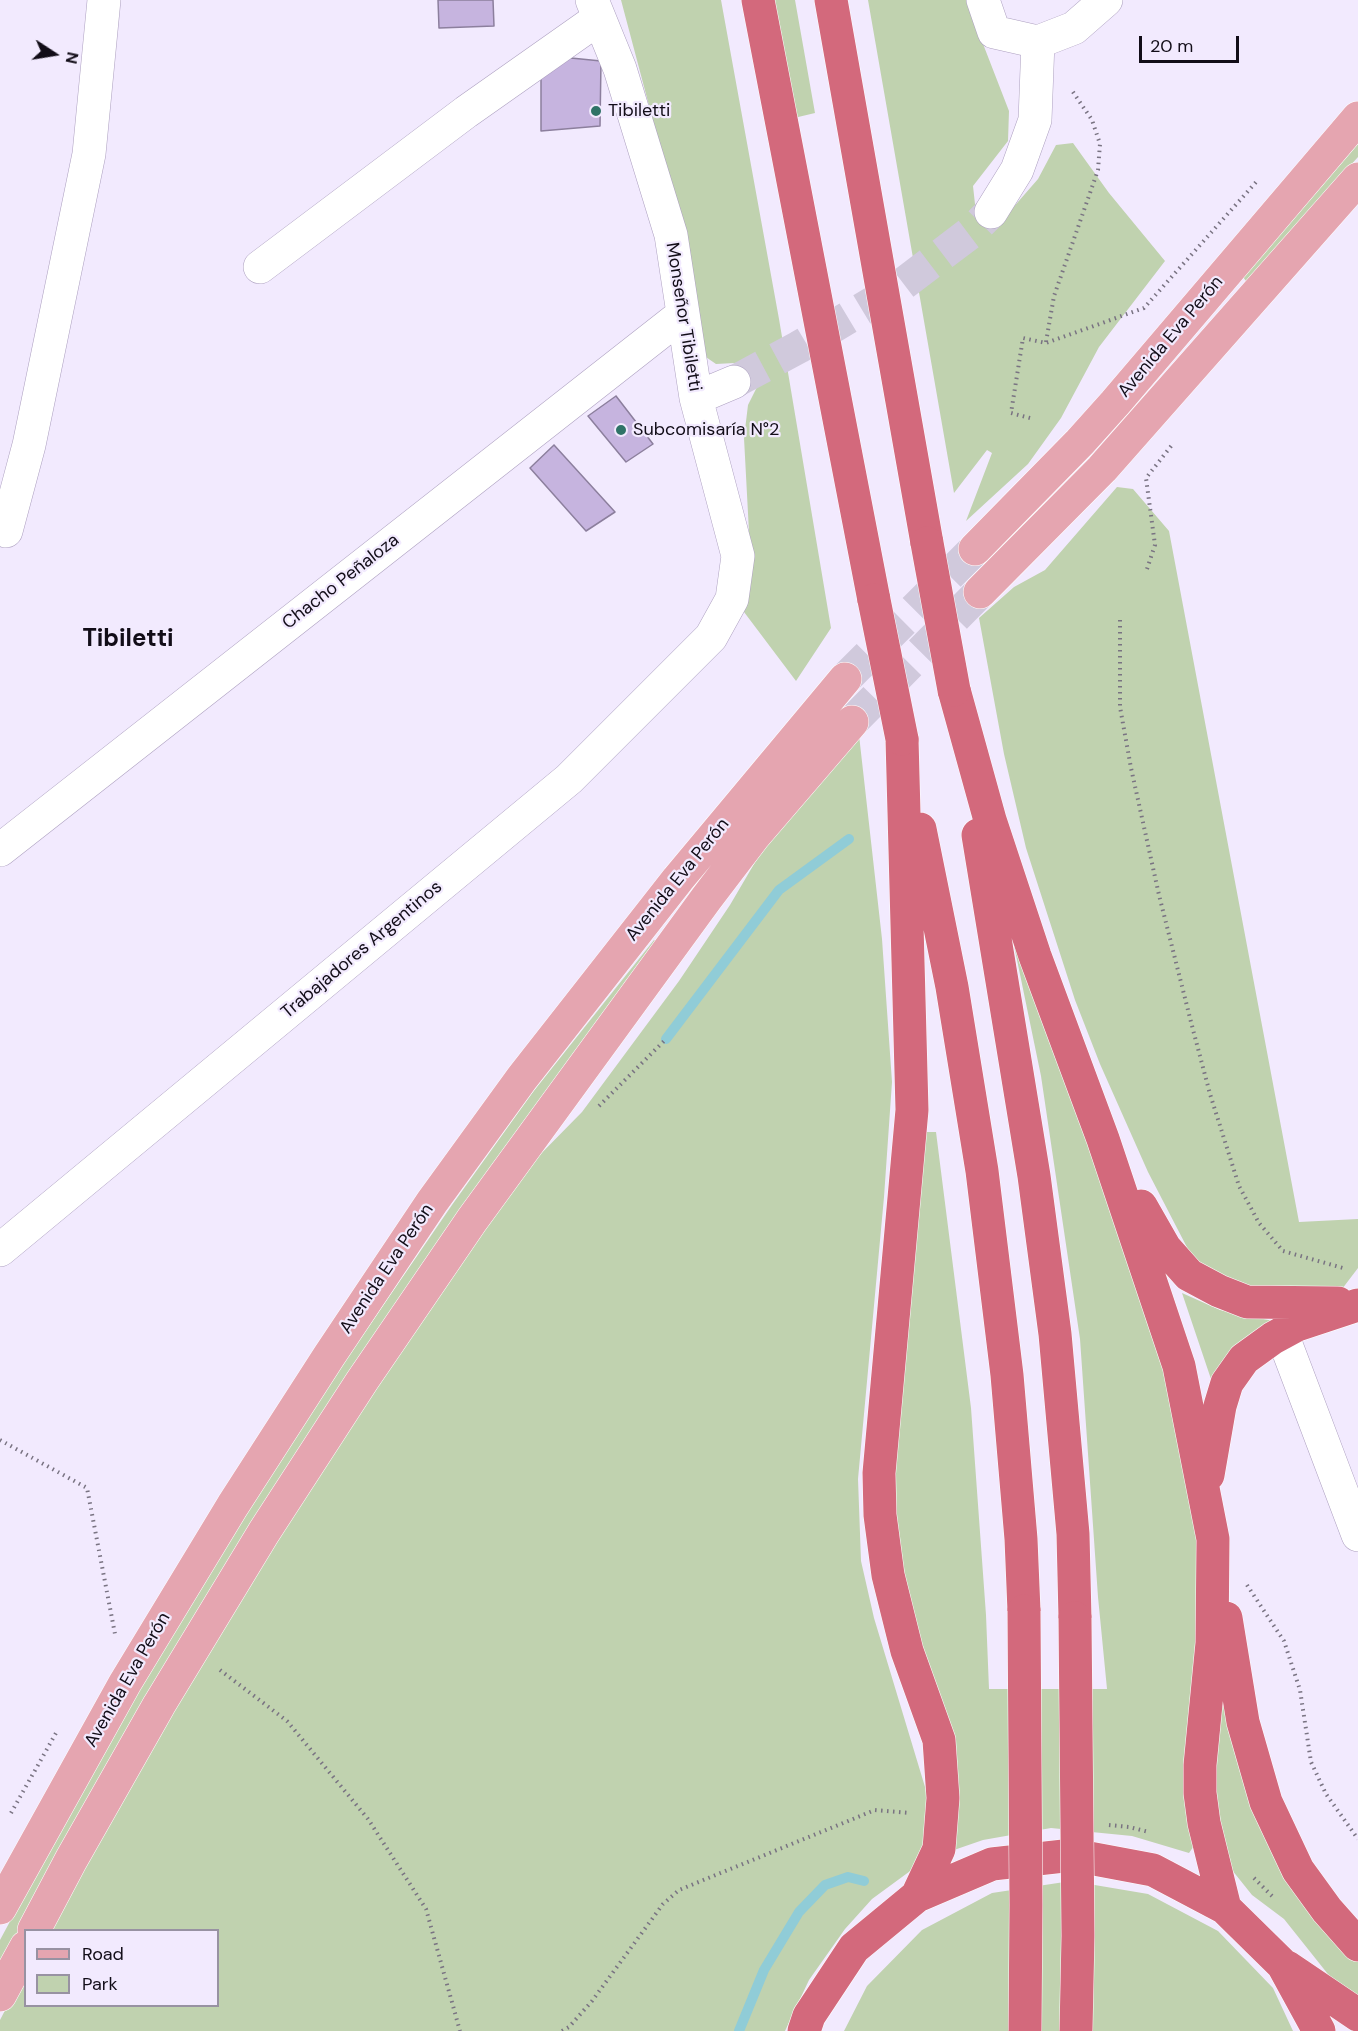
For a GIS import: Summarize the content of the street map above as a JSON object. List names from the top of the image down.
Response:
{
  "streets": {
    "main road": ["Avenida Eva Perón"],
    "street": ["Monseñor Tibiletti", "Chacho Peñaloza", "Trabajadores Argentinos"]
  },
  "crossings": [
    ["Monseñor Tibiletti", "Chacho Peñaloza"],
    ["Monseñor Tibiletti", "Trabajadores Argentinos"]
  ],
  "districts": ["Tibiletti"],
  "places": ["Tibiletti", "Subcomisaría N°2"],
  "legend": ["Road", "Park"],
  "scale_bar": "20 m",
  "north": "right"
}
